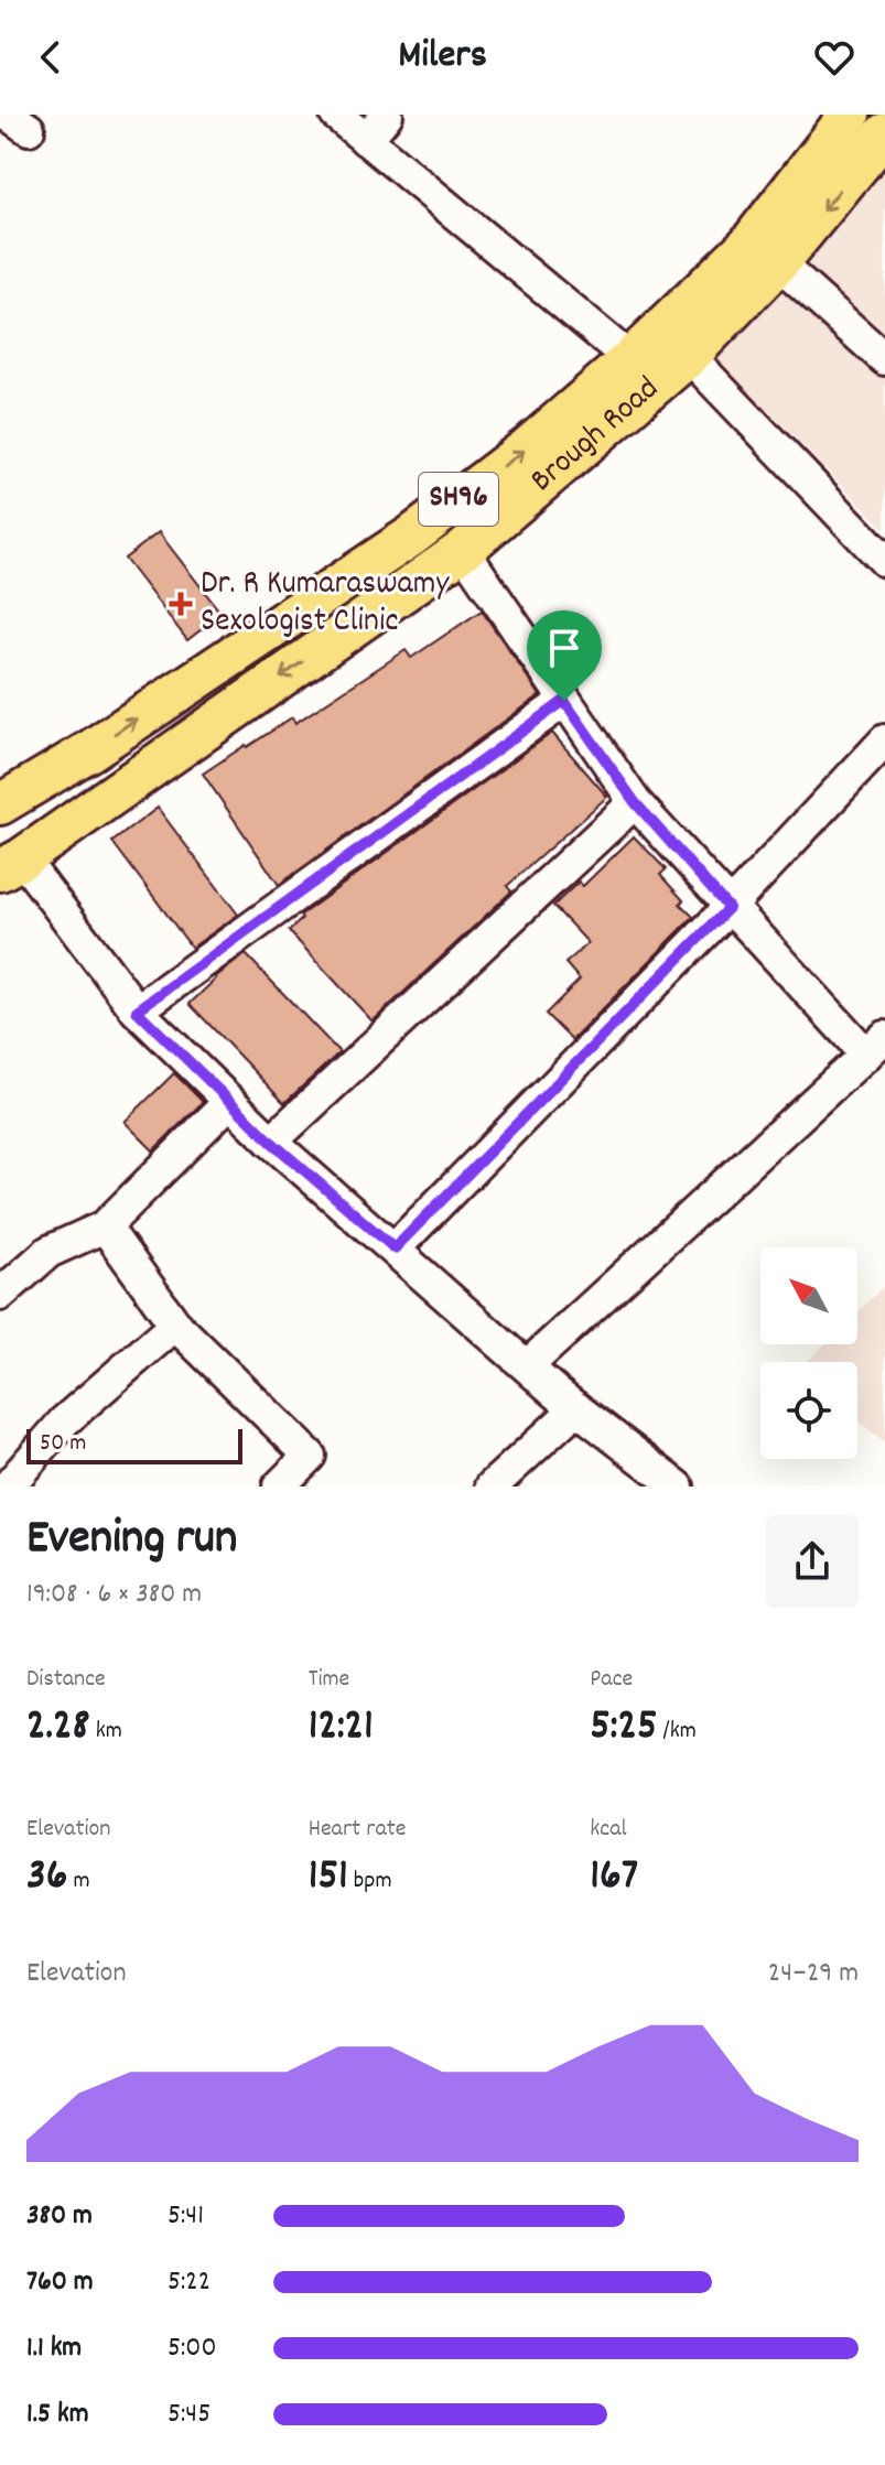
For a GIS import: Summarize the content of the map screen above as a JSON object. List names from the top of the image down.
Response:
{
  "streets": {
    "main road": ["Brough Road", "SH96"]
  },
  "places": {
    "health": ["Dr. R Kumaraswamy Sexologist Clinic"]
  },
  "scale_bar": "50 m",
  "north": "top left",
  "page": {
    "header": "Milers",
    "scale": "50 m",
    "heading": ["Evening run", "19:08 · 6 × 380 m"],
    "stats": [
      ["Distance", "2.28 km"],
      ["Time", "12:21"],
      ["Pace", "5:25 /km"],
      ["Elevation", "36 m"],
      ["Heart rate", "151 bpm"],
      ["kcal", "167"]
    ],
    "chart": ["Elevation", "24–29 m"],
    "list": [
      {
        "name": "380 m",
        "note": "5:41"
      },
      {
        "name": "760 m",
        "note": "5:22"
      },
      {
        "name": "1.1 km",
        "note": "5:00"
      },
      {
        "name": "1.5 km",
        "note": "5:45"
      }
    ]
  }
}
